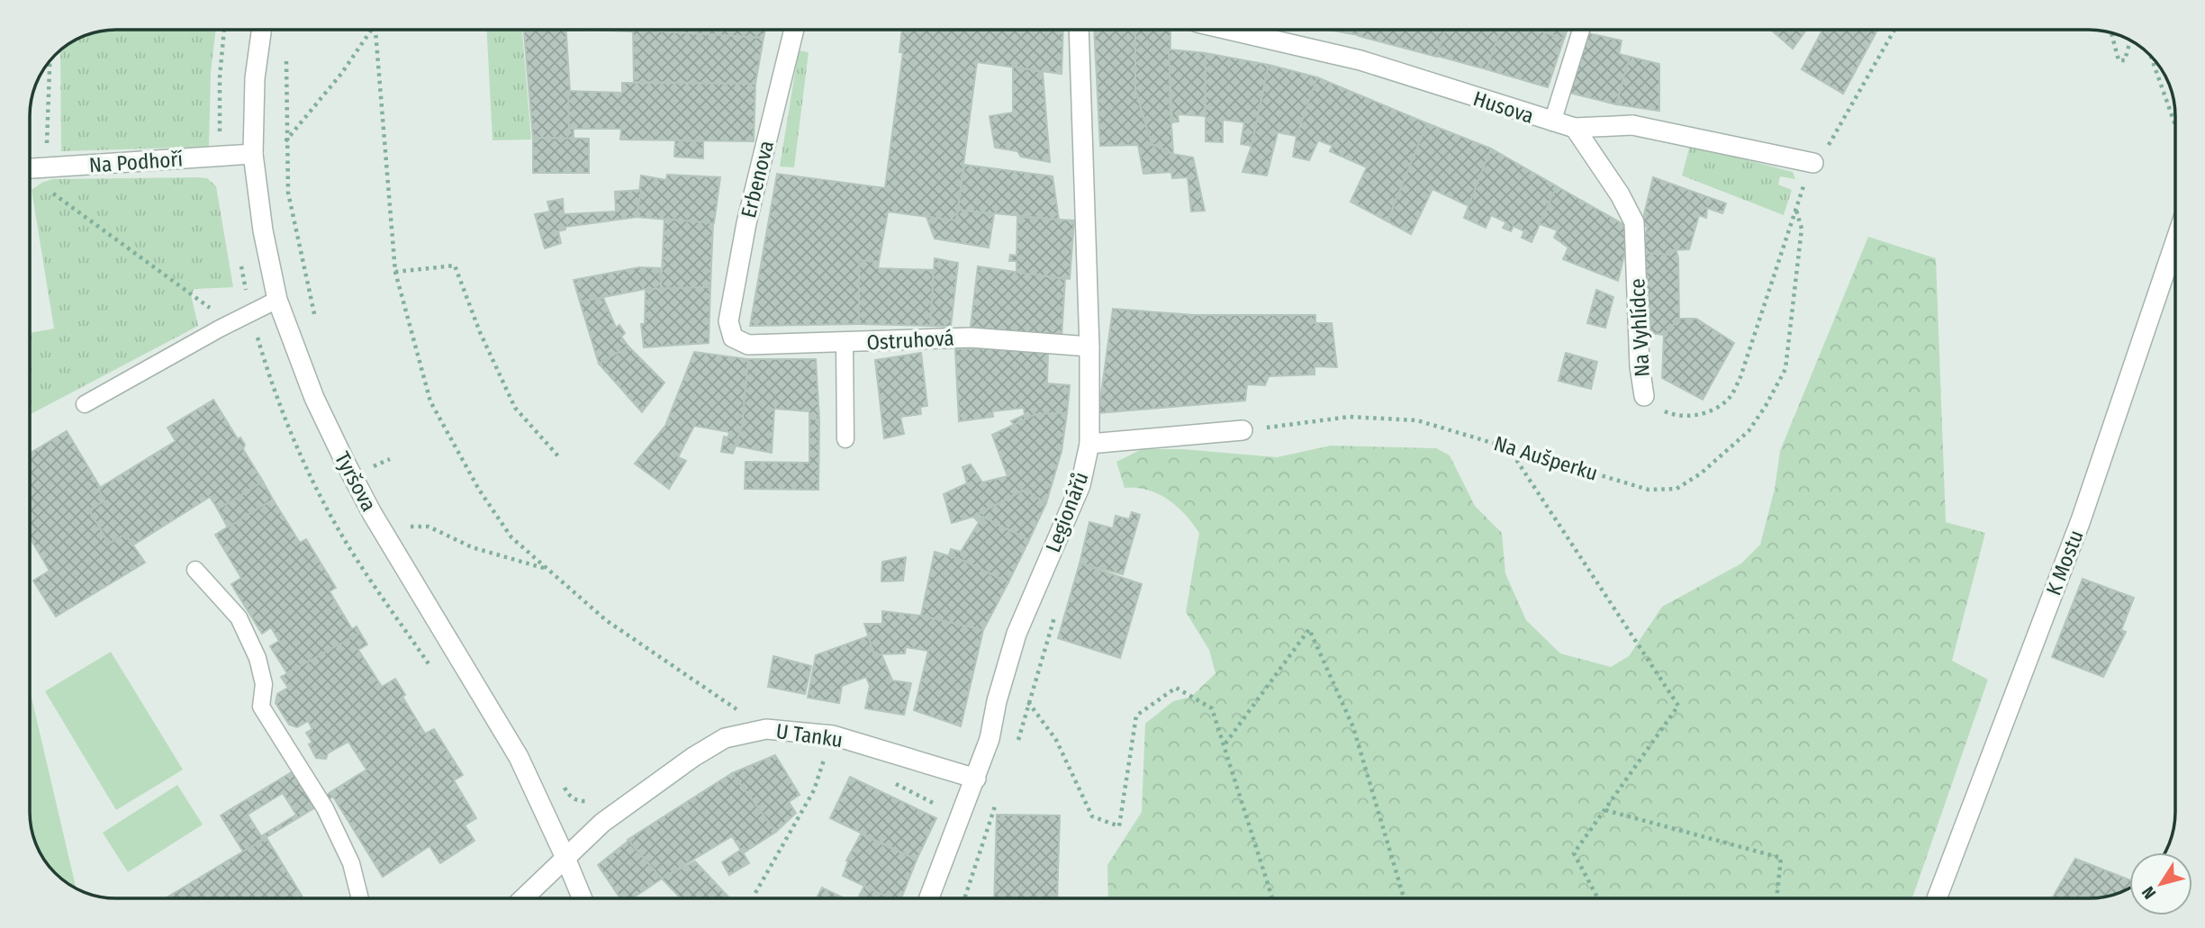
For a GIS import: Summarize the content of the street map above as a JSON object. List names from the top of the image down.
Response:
{
  "streets": {
    "street": [
      "Husova",
      "Na Podhoří",
      "Erbenova",
      "Na Vyhlídce",
      "Ostruhová",
      "Tyršova",
      "Legionářů",
      "K Mostu",
      "U Tanku"
    ],
    "path": ["Na Aušperku"]
  },
  "crossings": [
    ["Husova", "Na Vyhlídce"],
    ["Na Podhoří", "Tyršova"],
    ["Erbenova", "Ostruhová"],
    ["Na Vyhlídce", "Na Aušperku"],
    ["Ostruhová", "Legionářů"],
    ["Tyršova", "U Tanku"],
    ["Legionářů", "U Tanku"]
  ],
  "north": "bottom left"
}
